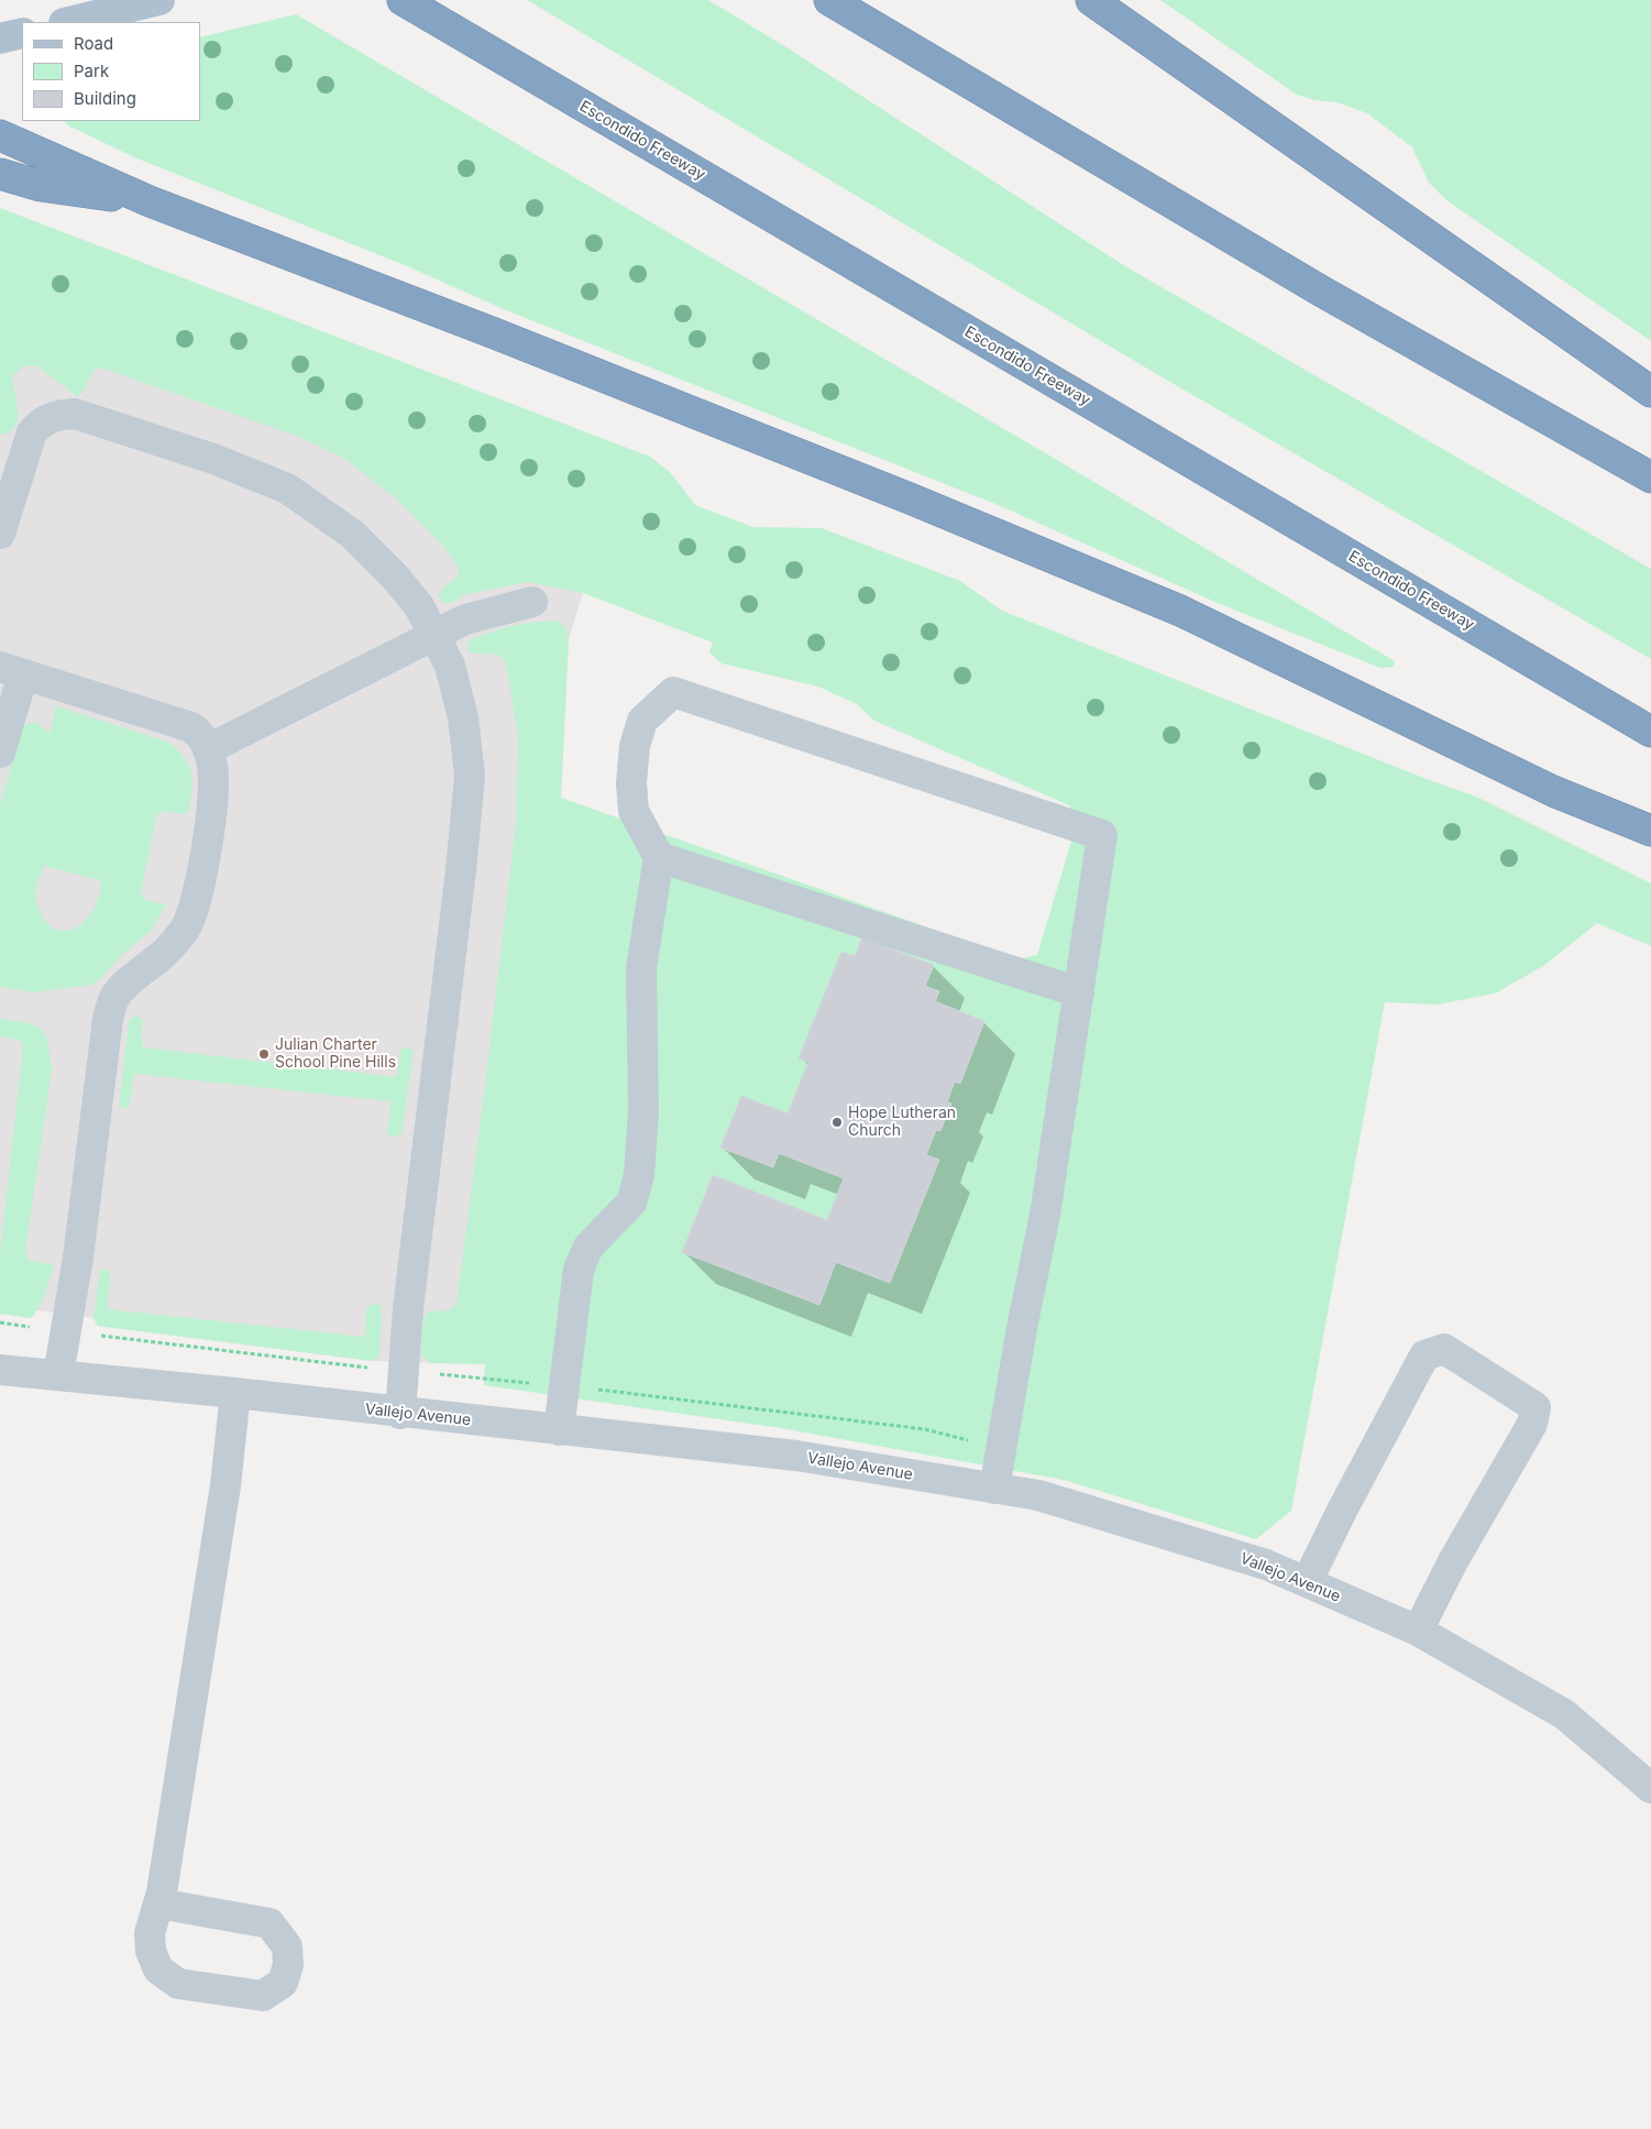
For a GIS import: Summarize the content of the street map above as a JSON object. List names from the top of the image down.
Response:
{
  "streets": {
    "highway": ["Escondido Freeway"],
    "street": ["Vallejo Avenue"]
  },
  "places": ["Julian Charter School Pine Hills", "Hope Lutheran Church"],
  "legend": ["Road", "Park", "Building"]
}
